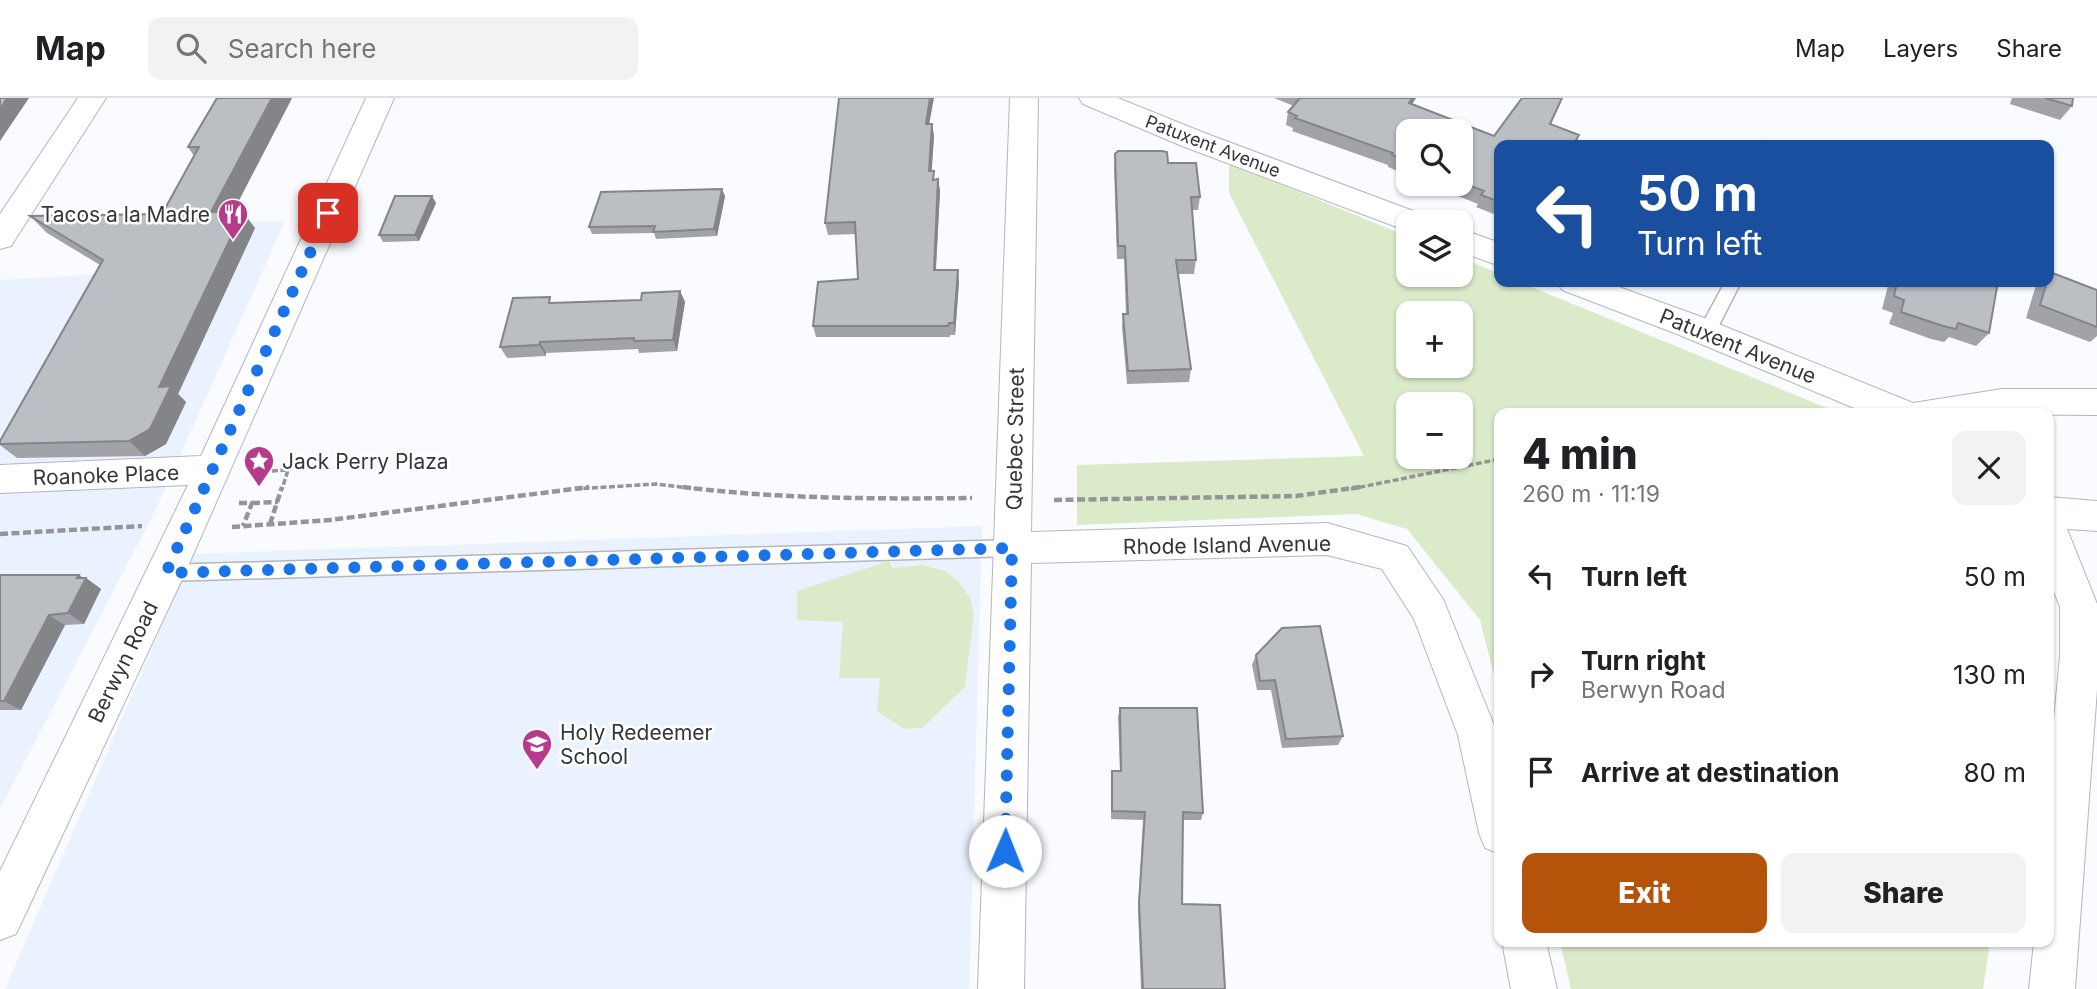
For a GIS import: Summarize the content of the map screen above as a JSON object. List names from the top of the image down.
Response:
{
  "streets": {
    "street": [
      "Patuxent Avenue",
      "Quebec Street",
      "Roanoke Place",
      "Rhode Island Avenue",
      "Berwyn Road"
    ]
  },
  "crossings": [
    ["Quebec Street", "Rhode Island Avenue"],
    ["Roanoke Place", "Berwyn Road"]
  ],
  "places": {
    "restaurant": ["Tacos a la Madre"],
    "place": ["Jack Perry Plaza"],
    "school or university": ["Holy Redeemer School"]
  },
  "page": {
    "header": "Map",
    "search": "Search here",
    "nav": ["Map", "Layers", "Share"],
    "map_buttons": ["+", "−"],
    "turn": ["50 m", "Turn left"],
    "heading": ["4 min", "260 m · 11:19"],
    "list": [
      {
        "name": "Turn left",
        "value": "50 m"
      },
      {
        "name": "Turn right",
        "note": "Berwyn Road",
        "value": "130 m"
      },
      {
        "name": "Arrive at destination",
        "value": "80 m"
      }
    ],
    "buttons": ["Exit", "Share"]
  }
}
